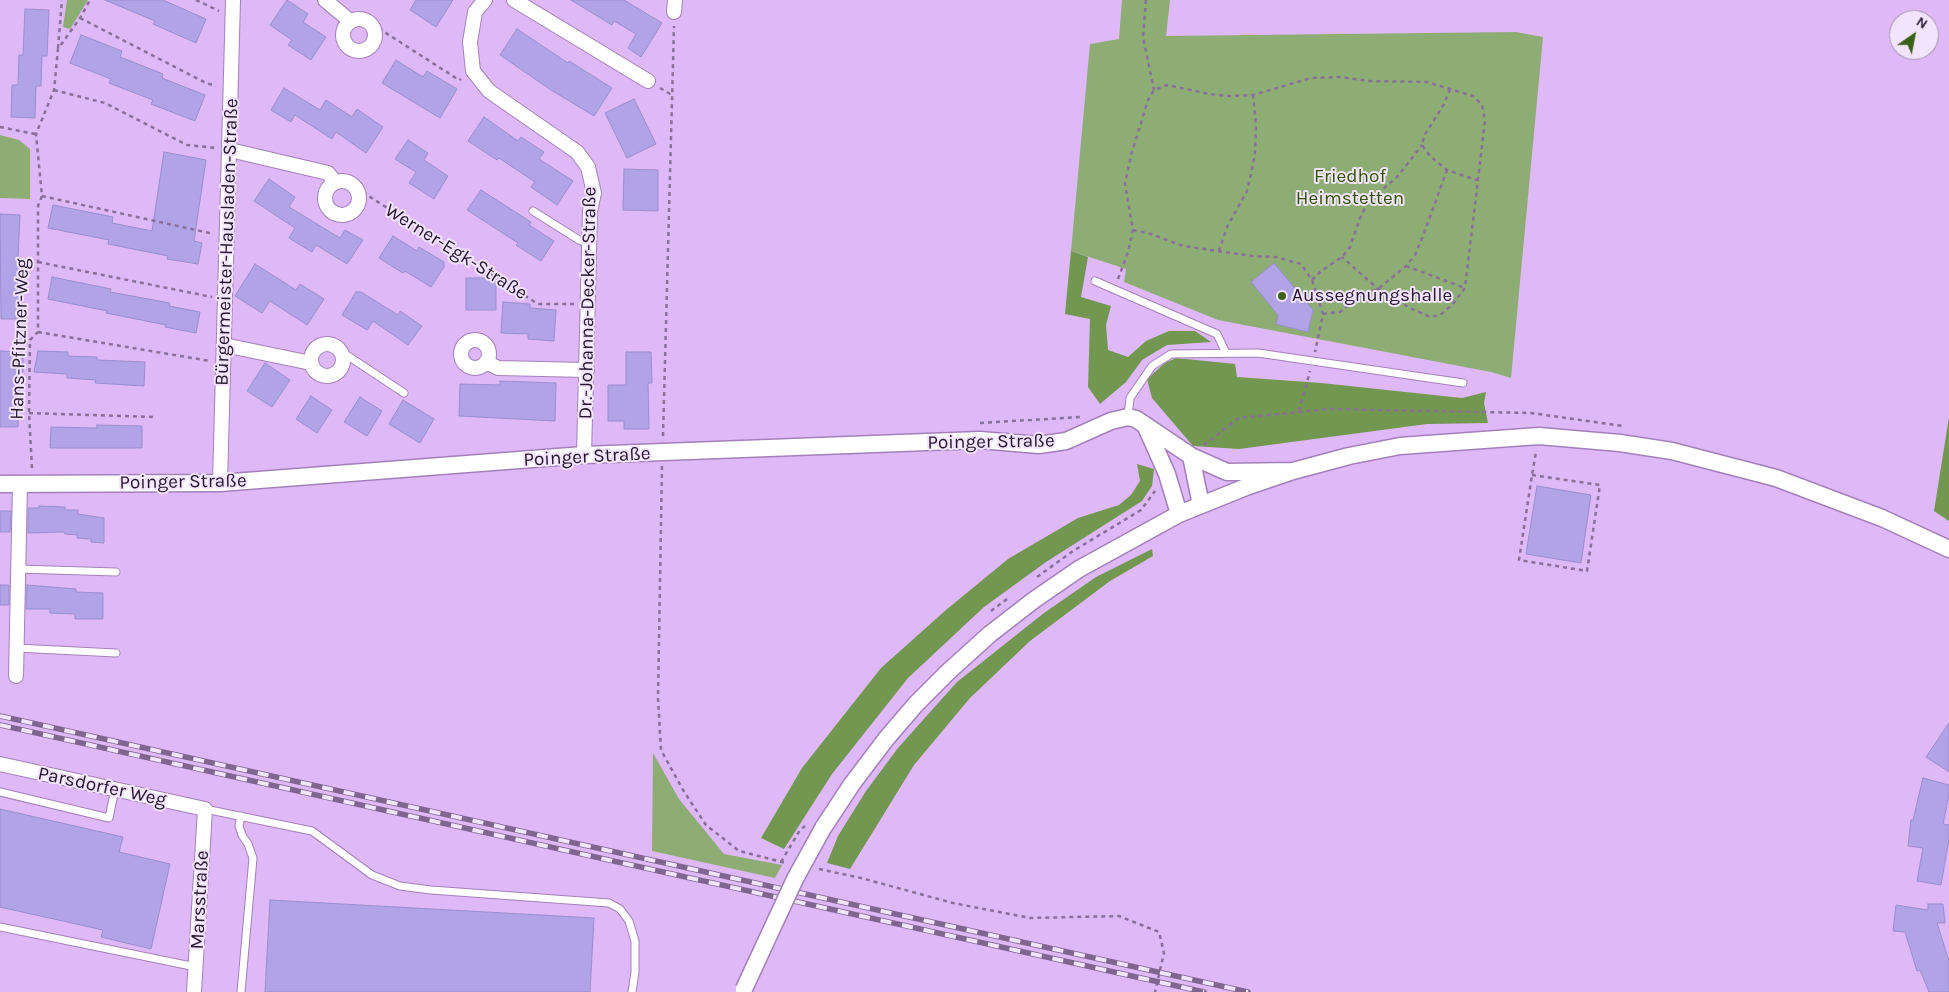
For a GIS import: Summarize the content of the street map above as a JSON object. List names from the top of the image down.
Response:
{
  "streets": {
    "street": [
      "Bürgermeister-Hausladen-Straße",
      "Werner-Egk-Straße",
      "Dr.-Johanna-Decker-Straße",
      "Poinger Straße",
      "Parsdorfer Weg",
      "Marsstraße"
    ],
    "path": ["Hans-Pfitzner-Weg"]
  },
  "crossings": [
    ["Bürgermeister-Hausladen-Straße", "Poinger Straße"],
    ["Werner-Egk-Straße", "Dr.-Johanna-Decker-Straße"],
    ["Dr.-Johanna-Decker-Straße", "Poinger Straße"],
    ["Hans-Pfitzner-Weg", "Poinger Straße"],
    ["Parsdorfer Weg", "Marsstraße"]
  ],
  "parks": ["Friedhof Heimstetten"],
  "places": ["Aussegnungshalle"],
  "north": "top right"
}
